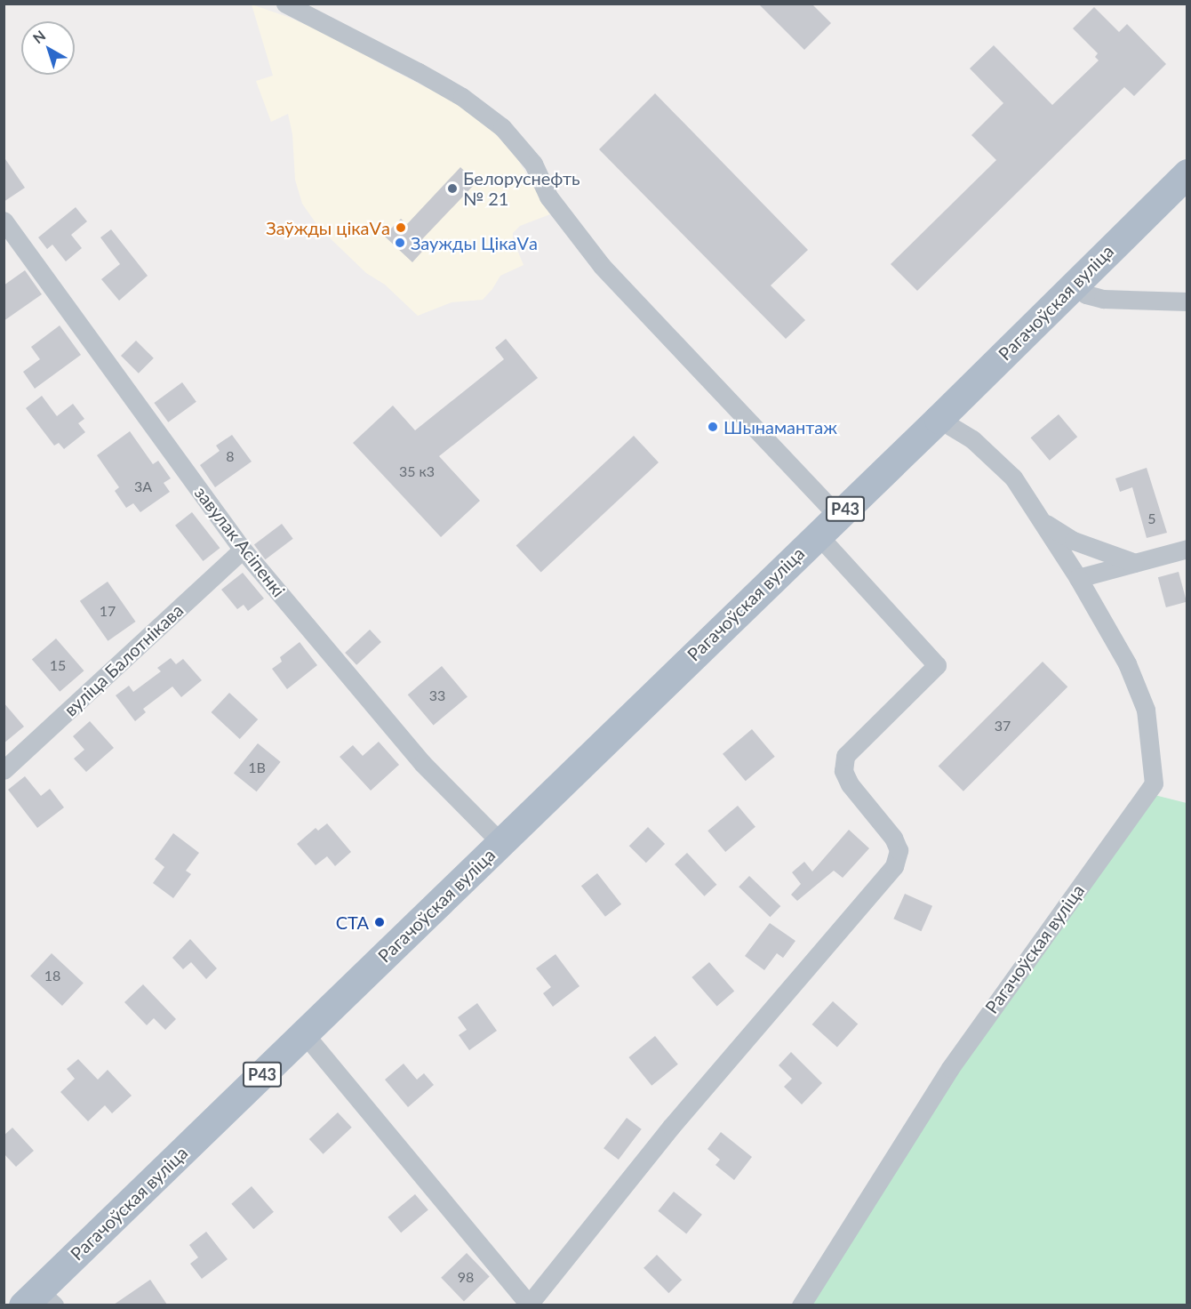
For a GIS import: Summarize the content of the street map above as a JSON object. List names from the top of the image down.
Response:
{
  "streets": {
    "main road": ["Рагачоўская вуліца", "Р43"],
    "street": ["завулак Асіпенкі", "вуліца Балотнікава"]
  },
  "crossings": [
    ["Рагачоўская вуліца", "завулак Асіпенкі"],
    ["завулак Асіпенкі", "вуліца Балотнікава"]
  ],
  "places": [
    "Белоруснефть № 21",
    "Заўжды цікаVа",
    "Заужды ЦікаVа",
    "Шынамантаж",
    "СТА"
  ],
  "house_numbers": [
    "8",
    "35 к3",
    "3А",
    "5",
    "17",
    "15",
    "33",
    "37",
    "1В",
    "18",
    "98"
  ],
  "north": "top left"
}
